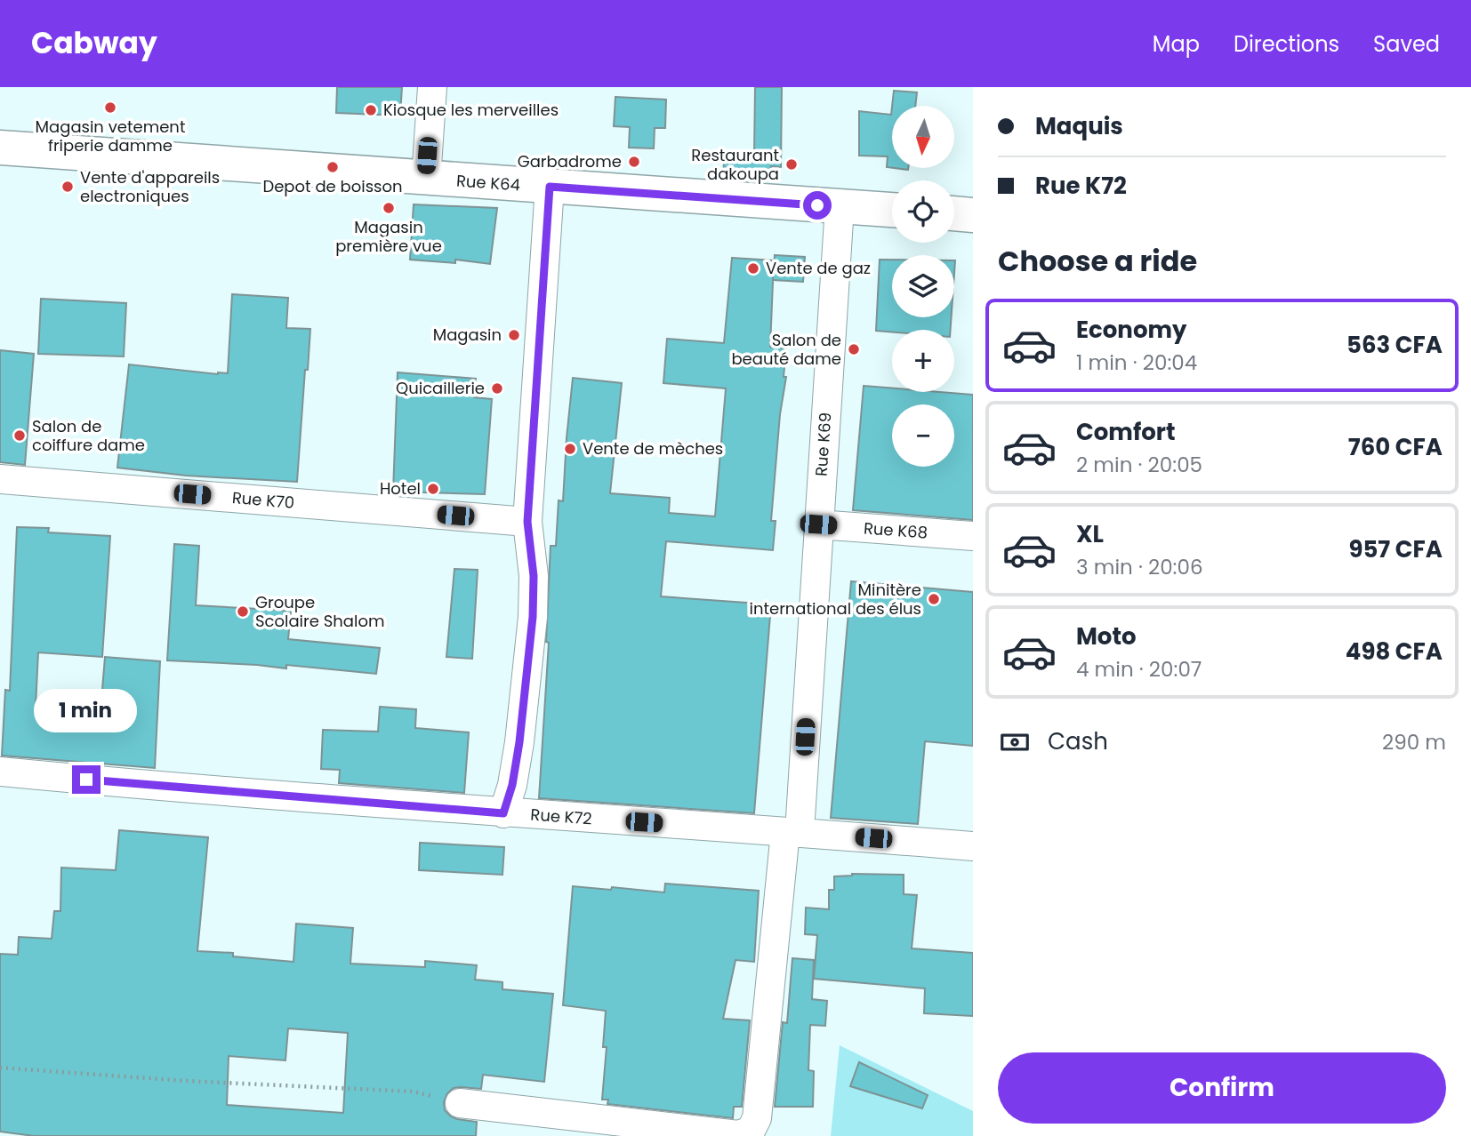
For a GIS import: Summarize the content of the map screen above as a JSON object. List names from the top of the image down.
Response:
{
  "streets": {
    "street": [
      "Rue K64",
      "Rue K69",
      "Rue K70",
      "Rue K68",
      "Rue K72"
    ]
  },
  "crossings": [
    ["Rue K64", "Rue K69"],
    ["Rue K69", "Rue K68"],
    ["Rue K69", "Rue K72"]
  ],
  "places": [
    "Magasin vetement friperie damme",
    "Kiosque les merveilles",
    "Garbadrome",
    "Restaurant dakoupa",
    "Depot de boisson",
    "Vente d'appareils electroniques",
    "Magasin première vue",
    "Vente de gaz",
    "Magasin",
    "Salon de beauté dame",
    "Quicaillerie",
    "Salon de coiffure dame",
    "Vente de mèches",
    "Hotel",
    "Minitère international des élus",
    "Groupe Scolaire Shalom"
  ],
  "north": "bottom",
  "page": {
    "header": "Cabway",
    "nav": ["Map", "Directions", "Saved"],
    "banner": ["Maquis", "Rue K72"],
    "map_buttons": ["+", "−"],
    "heading": "Choose a ride",
    "list": [
      {
        "name": "Economy",
        "note": "1 min · 20:04",
        "value": "563 CFA"
      },
      {
        "name": "Comfort",
        "note": "2 min · 20:05",
        "value": "760 CFA"
      },
      {
        "name": "XL",
        "note": "3 min · 20:06",
        "value": "957 CFA"
      },
      {
        "name": "Moto",
        "note": "4 min · 20:07",
        "value": "498 CFA"
      }
    ],
    "bubble": "1 min",
    "pay": ["Cash", "290 m"],
    "buttons": "Confirm"
  }
}
